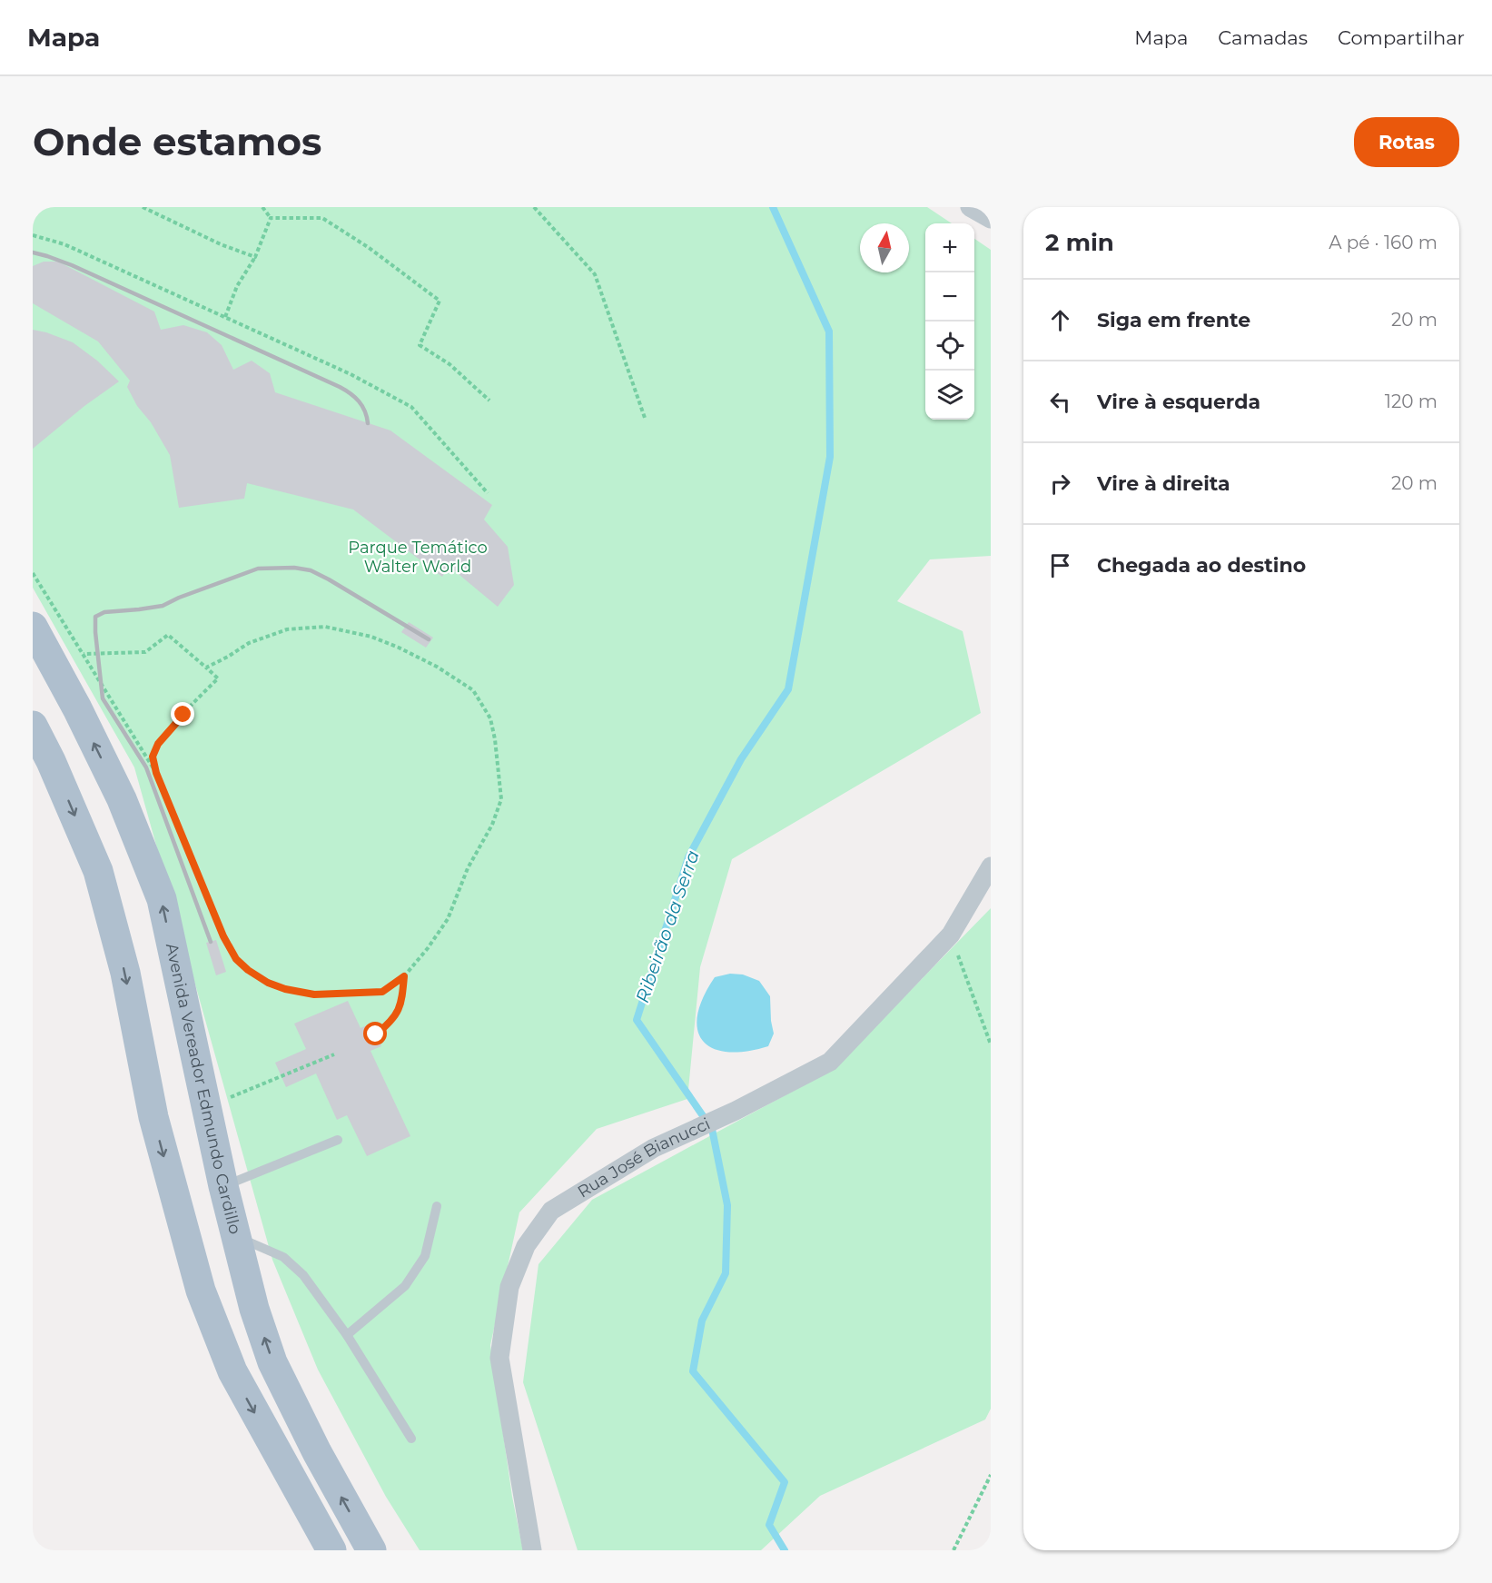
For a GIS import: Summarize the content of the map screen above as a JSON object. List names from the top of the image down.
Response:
{
  "streets": {
    "main road": ["Avenida Vereador Edmundo Cardillo"],
    "street": ["Rua José Bianucci"]
  },
  "water": ["Ribeirão da Serra"],
  "parks": ["Parque Temático Walter World"],
  "north": "top",
  "page": {
    "header": "Mapa",
    "nav": ["Mapa", "Camadas", "Compartilhar"],
    "buttons": "Rotas",
    "title": "Onde estamos",
    "heading": ["2 min", "A pé · 160 m"],
    "map_buttons": ["+", "−"],
    "list": [
      ["Siga em frente", "20 m"],
      ["Vire à esquerda", "120 m"],
      ["Vire à direita", "20 m"],
      "Chegada ao destino"
    ]
  }
}
